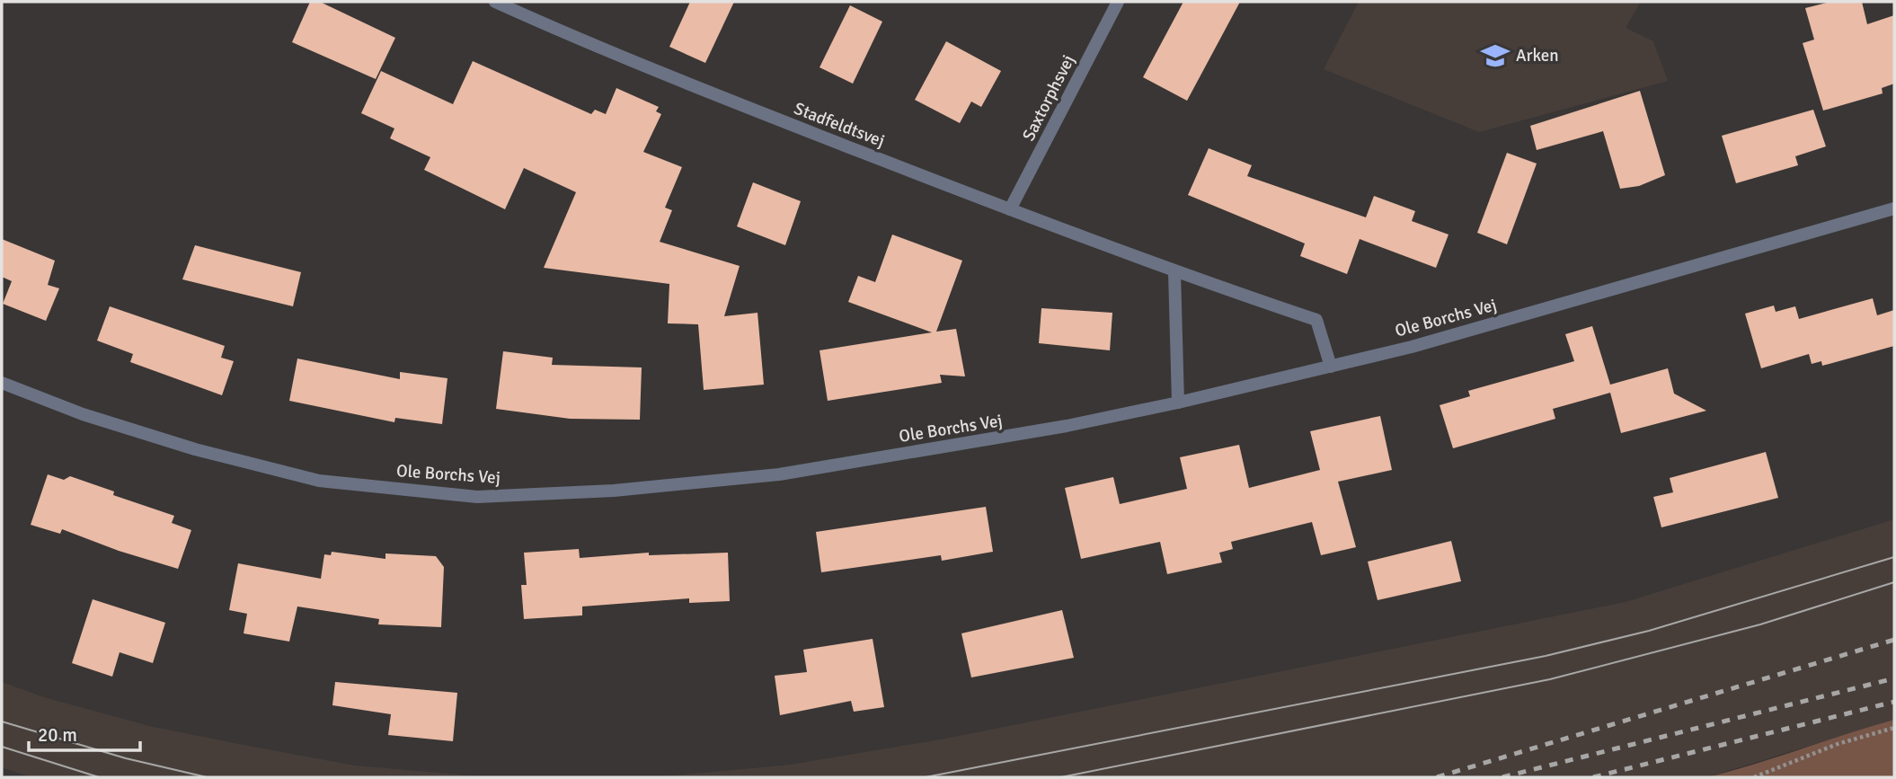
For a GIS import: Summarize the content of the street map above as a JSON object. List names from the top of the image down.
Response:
{
  "streets": {
    "street": ["Saxtorphsvej", "Stadfeldtsvej", "Ole Borchs Vej"]
  },
  "crossings": [
    ["Saxtorphsvej", "Stadfeldtsvej"],
    ["Stadfeldtsvej", "Ole Borchs Vej"]
  ],
  "places": {
    "school or university": ["Arken"]
  },
  "scale_bar": "20 m"
}
